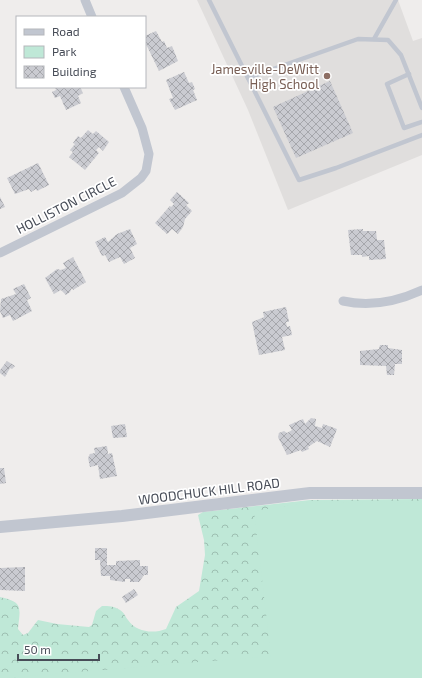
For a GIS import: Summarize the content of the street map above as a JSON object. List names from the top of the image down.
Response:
{
  "streets": {
    "street": ["HOLLISTON CIRCLE", "WOODCHUCK HILL ROAD"]
  },
  "places": ["Jamesville-DeWitt High School"],
  "legend": ["Road", "Park", "Building"],
  "scale_bar": "50 m"
}
